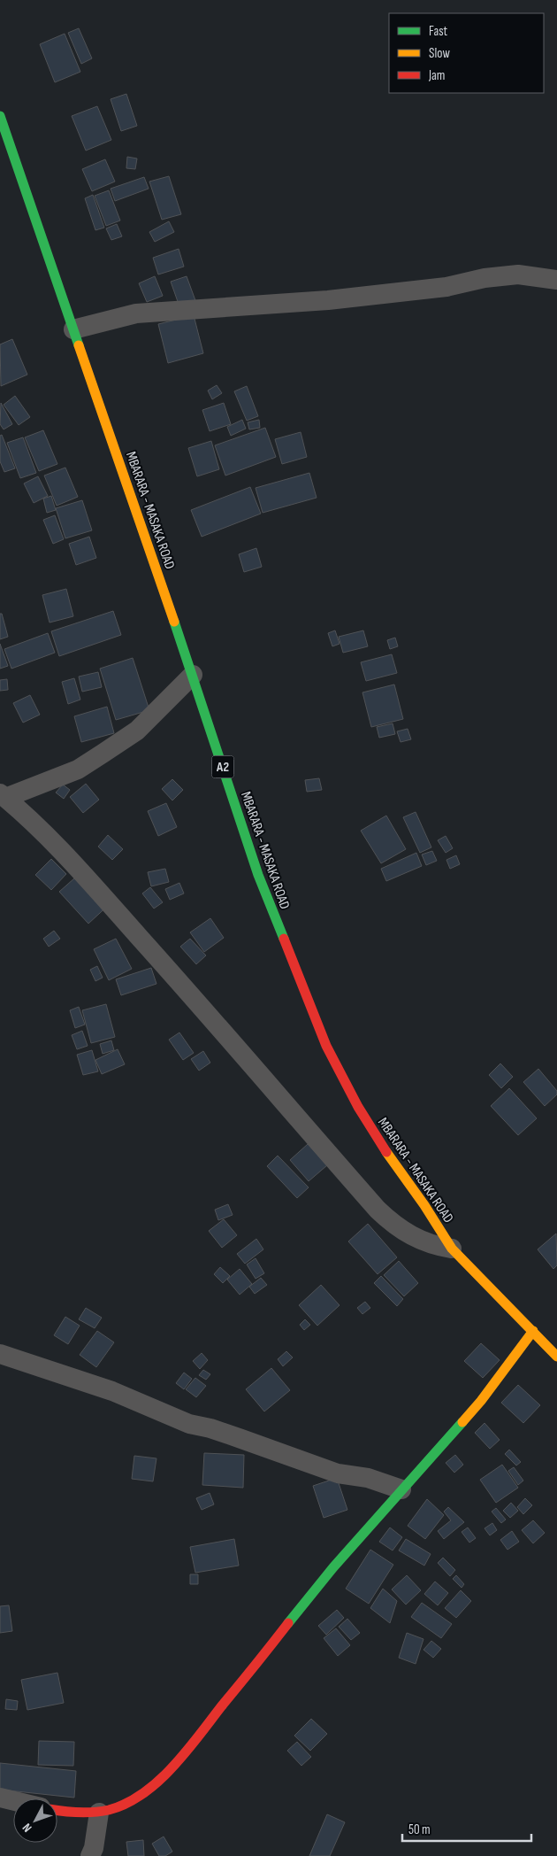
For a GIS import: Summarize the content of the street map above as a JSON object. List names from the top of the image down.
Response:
{
  "streets": {
    "main road": ["MBARARA - MASAKA ROAD", "A2"]
  },
  "legend": ["Fast", "Slow", "Jam"],
  "scale_bar": "50 m",
  "north": "bottom left"
}
